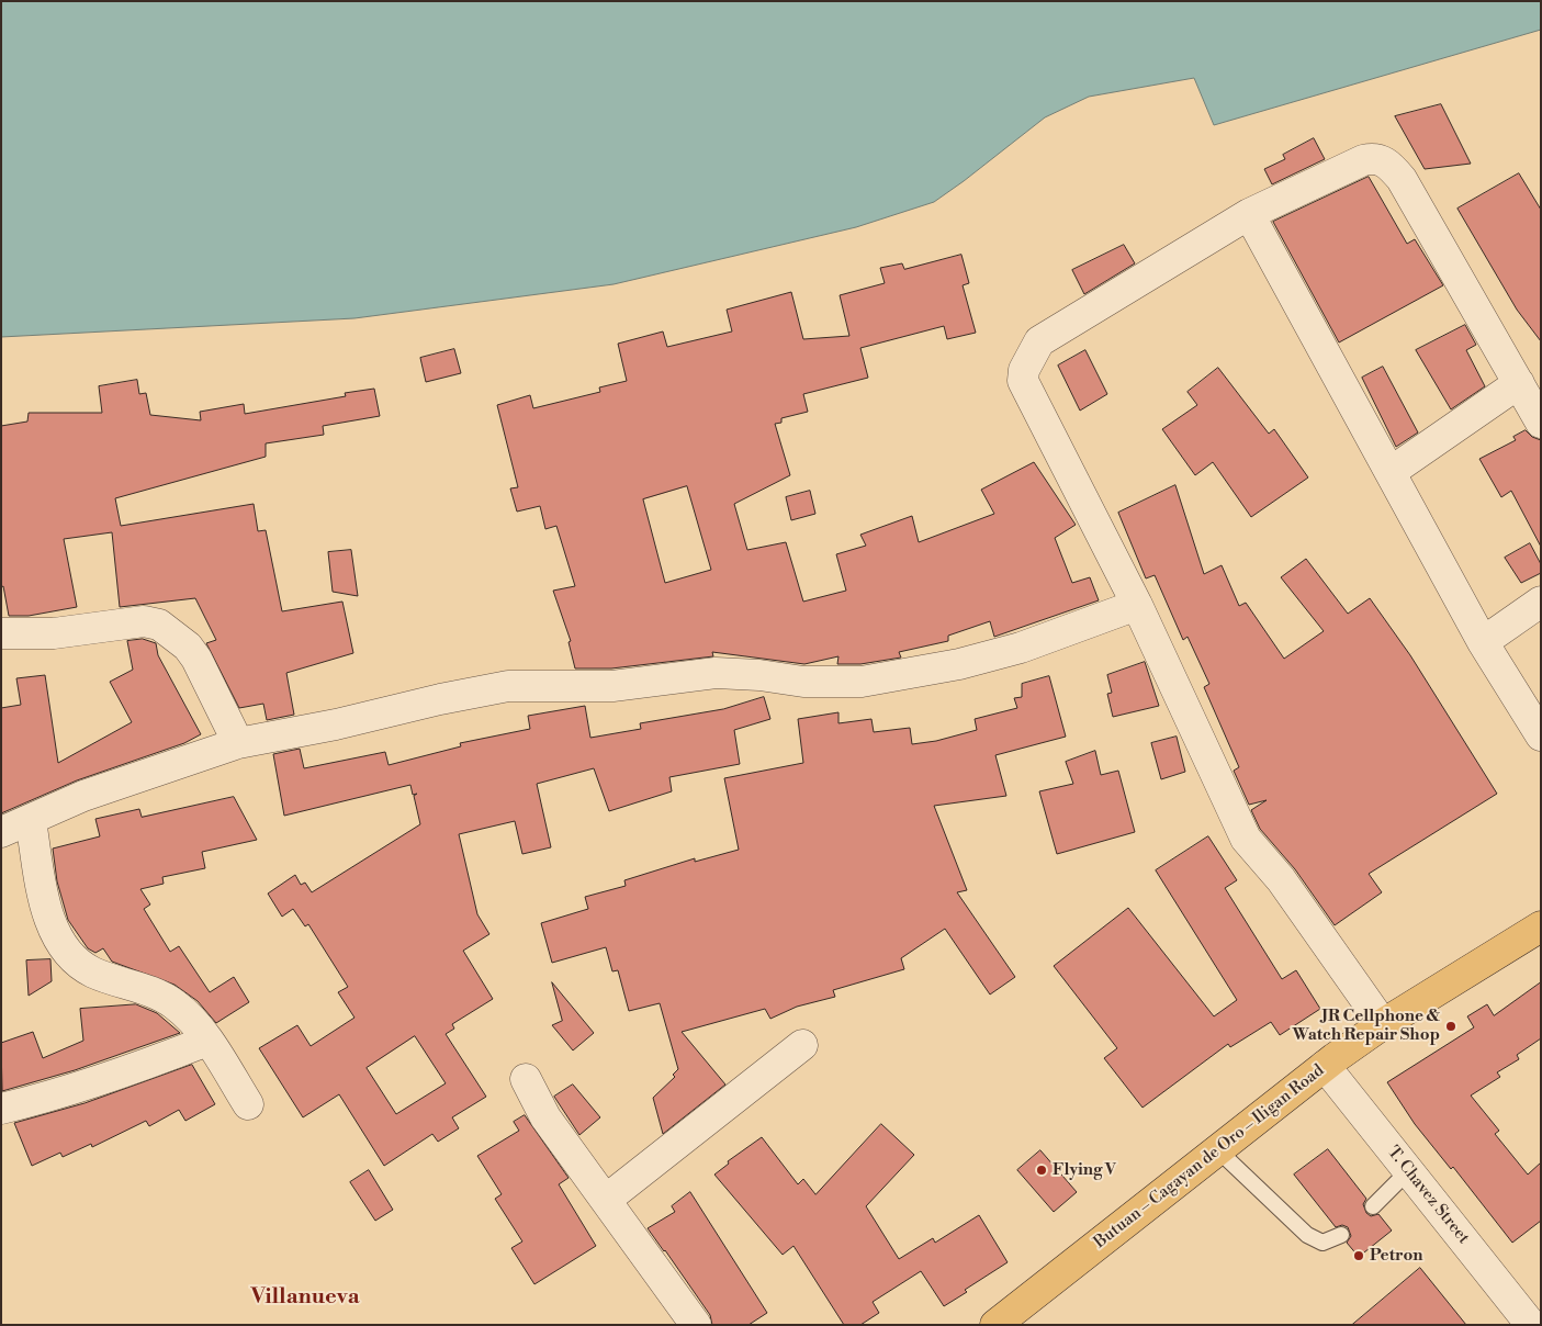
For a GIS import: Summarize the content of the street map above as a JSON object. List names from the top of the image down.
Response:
{
  "streets": {
    "highway": ["Butuan – Cagayan de Oro – Iligan Road"],
    "street": ["T. Chavez Street"]
  },
  "crossings": [
    ["Butuan – Cagayan de Oro – Iligan Road", "T. Chavez Street"]
  ],
  "districts": ["Villanueva"],
  "places": ["JR Cellphone & Watch Repair Shop", "Flying V", "Petron"]
}
